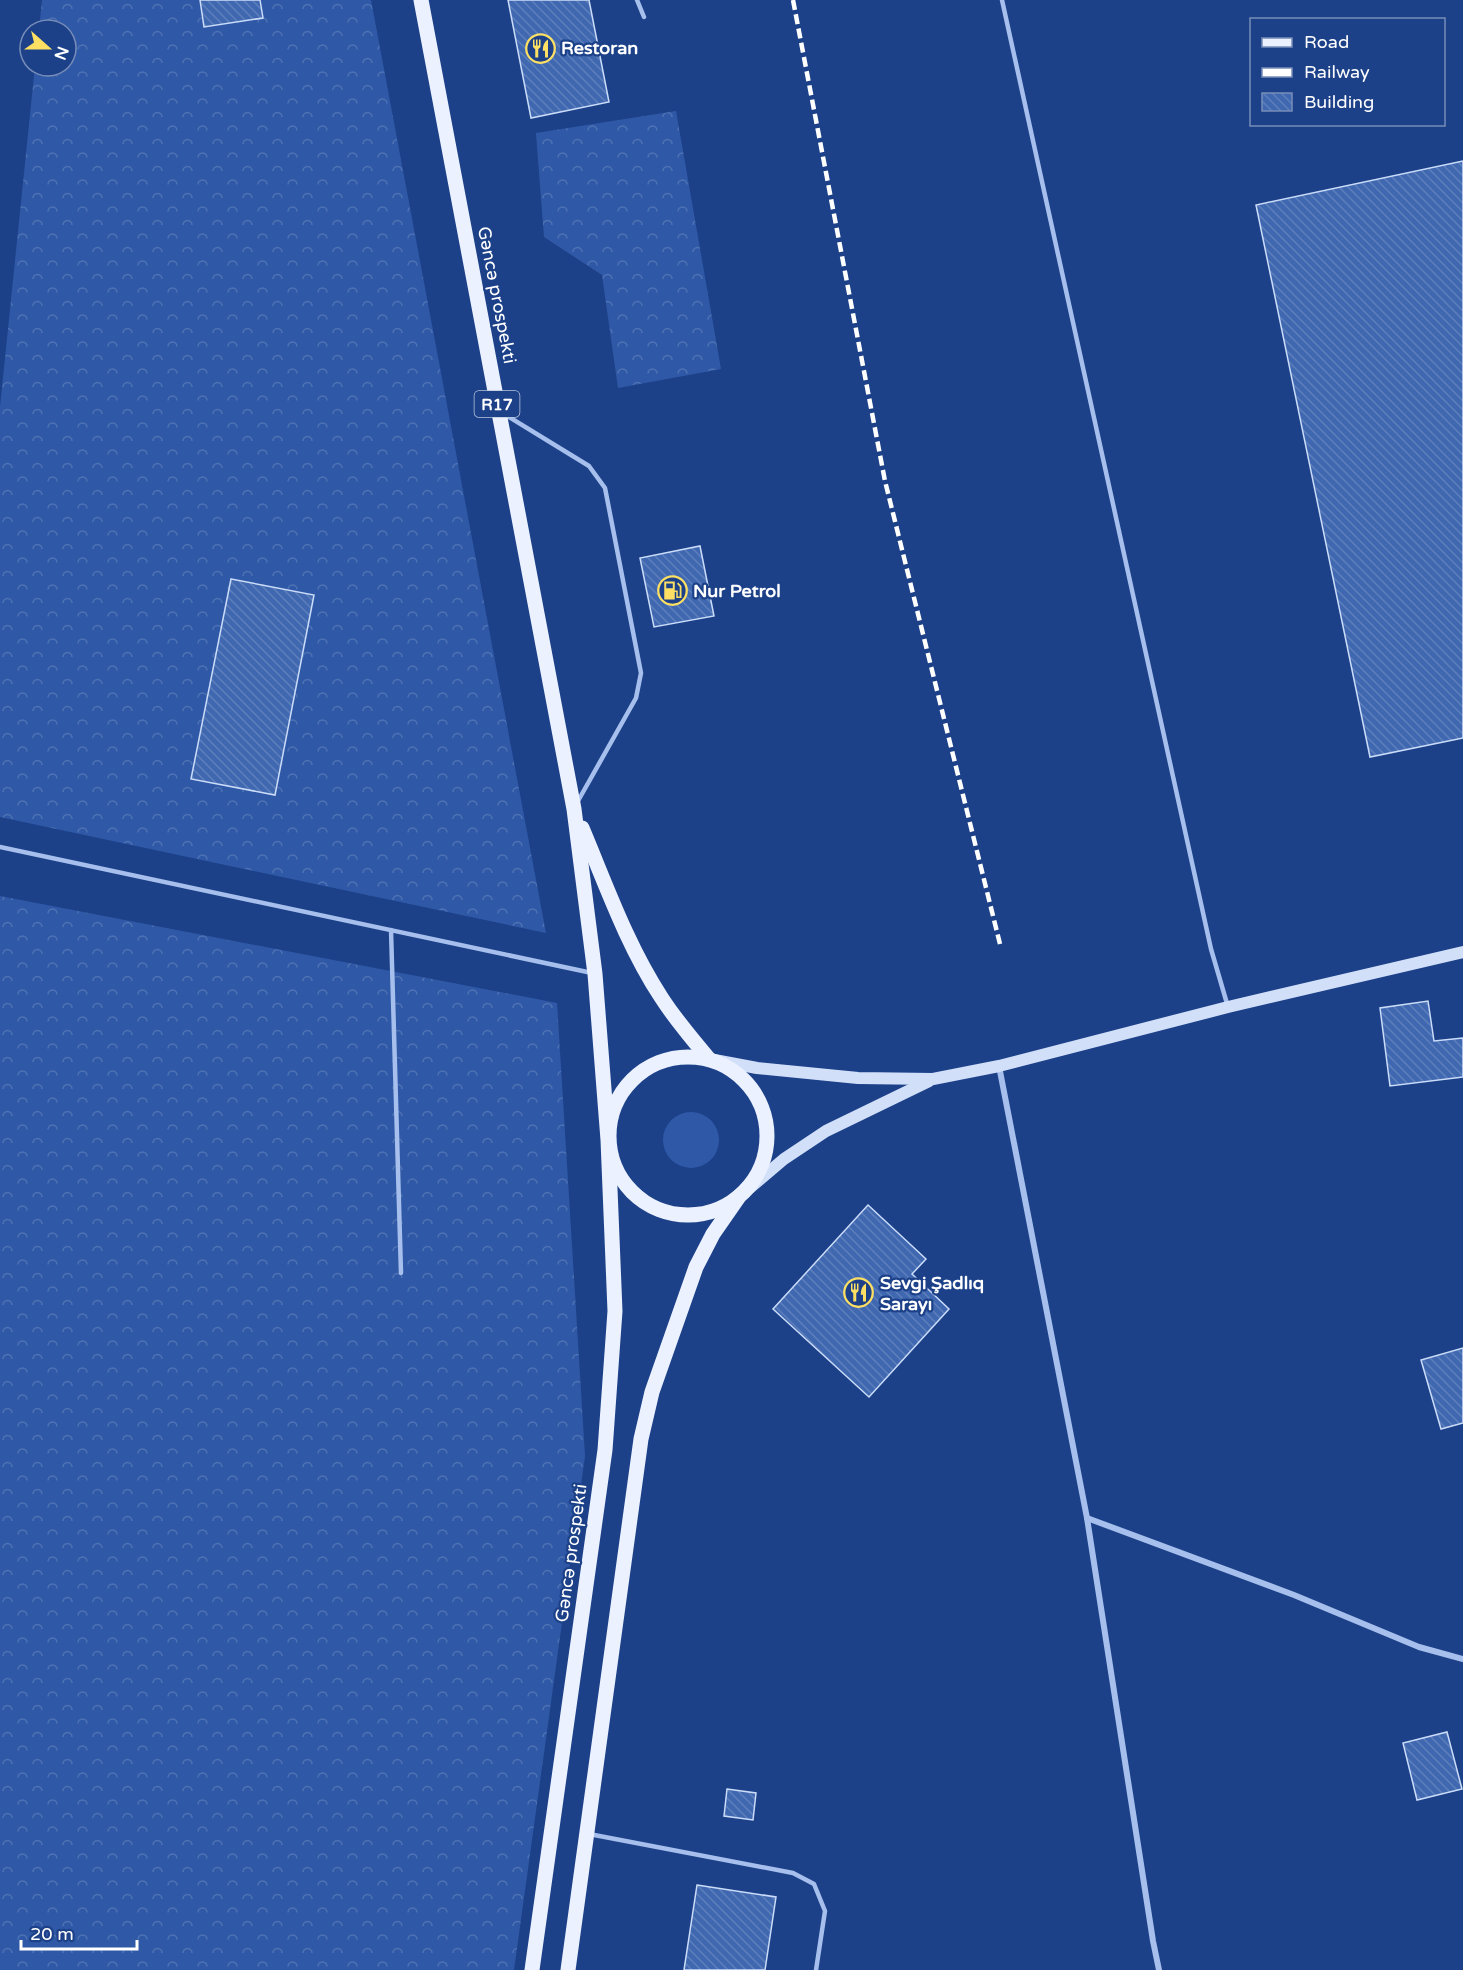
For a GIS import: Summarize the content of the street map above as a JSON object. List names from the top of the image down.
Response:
{
  "streets": {
    "main road": ["Gəncə prospekti", "R17"]
  },
  "places": {
    "restaurant": ["Restoran", "Sevgi Şadlıq Sarayı"],
    "fuel station": ["Nur Petrol"]
  },
  "legend": ["Road", "Railway", "Building"],
  "scale_bar": "20 m",
  "north": "right"
}
